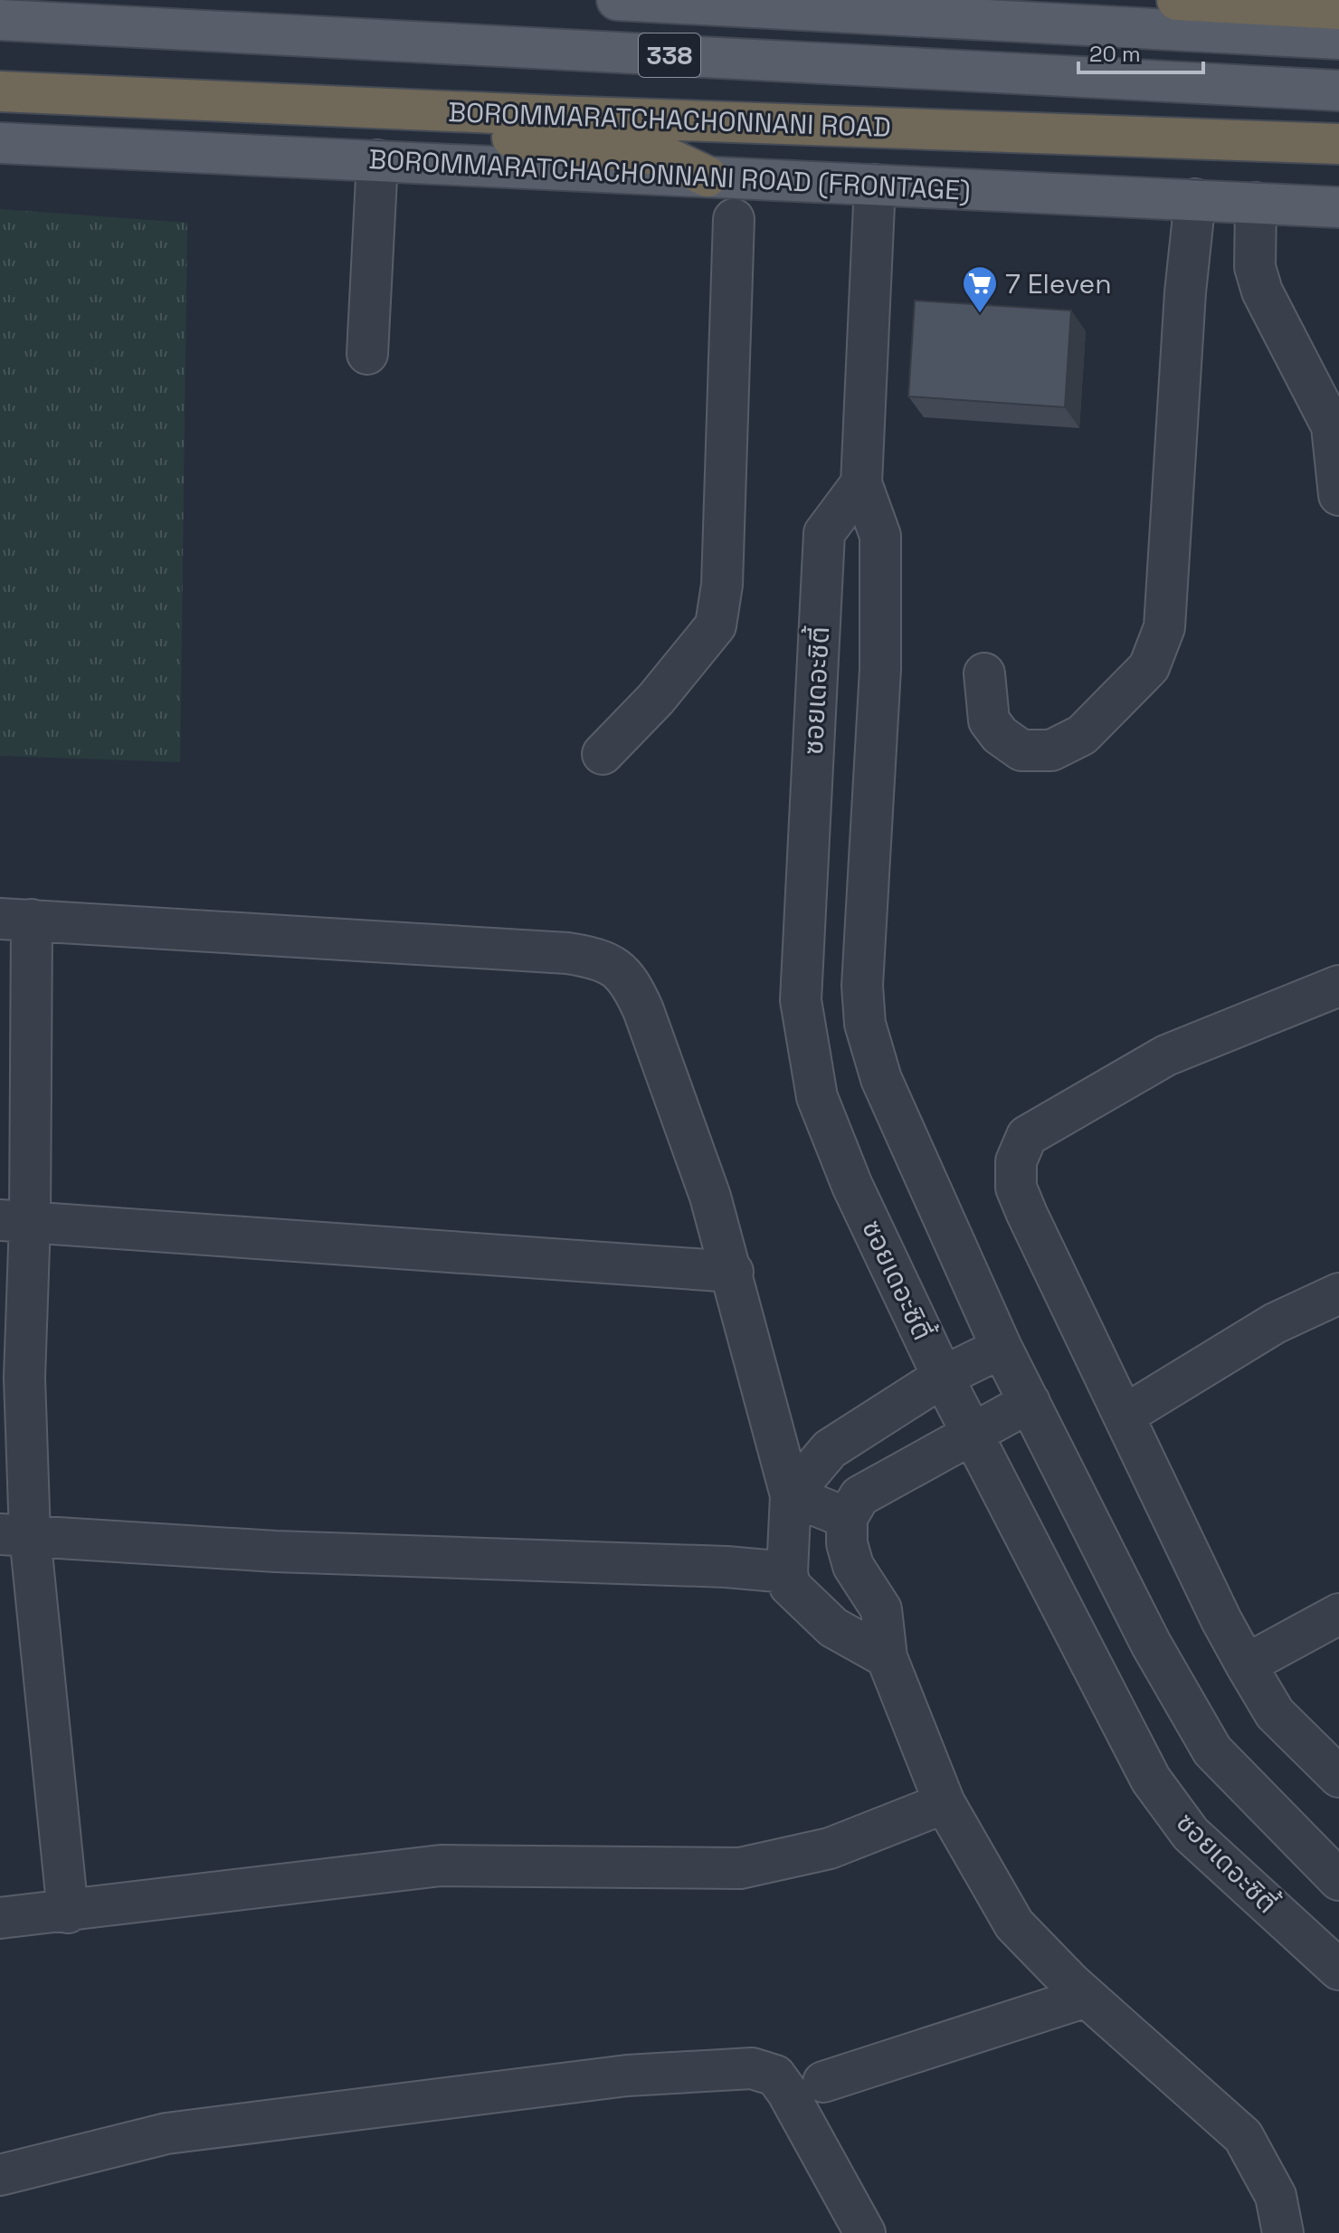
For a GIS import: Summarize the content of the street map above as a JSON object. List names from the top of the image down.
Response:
{
  "streets": {
    "highway": ["BOROMMARATCHACHONNANI ROAD"],
    "main road": ["338", "BOROMMARATCHACHONNANI ROAD (FRONTAGE)"],
    "street": ["ซอยเดอะซิตี้"]
  },
  "places": {
    "supermarket": ["7 Eleven"]
  },
  "scale_bar": "20 m"
}
